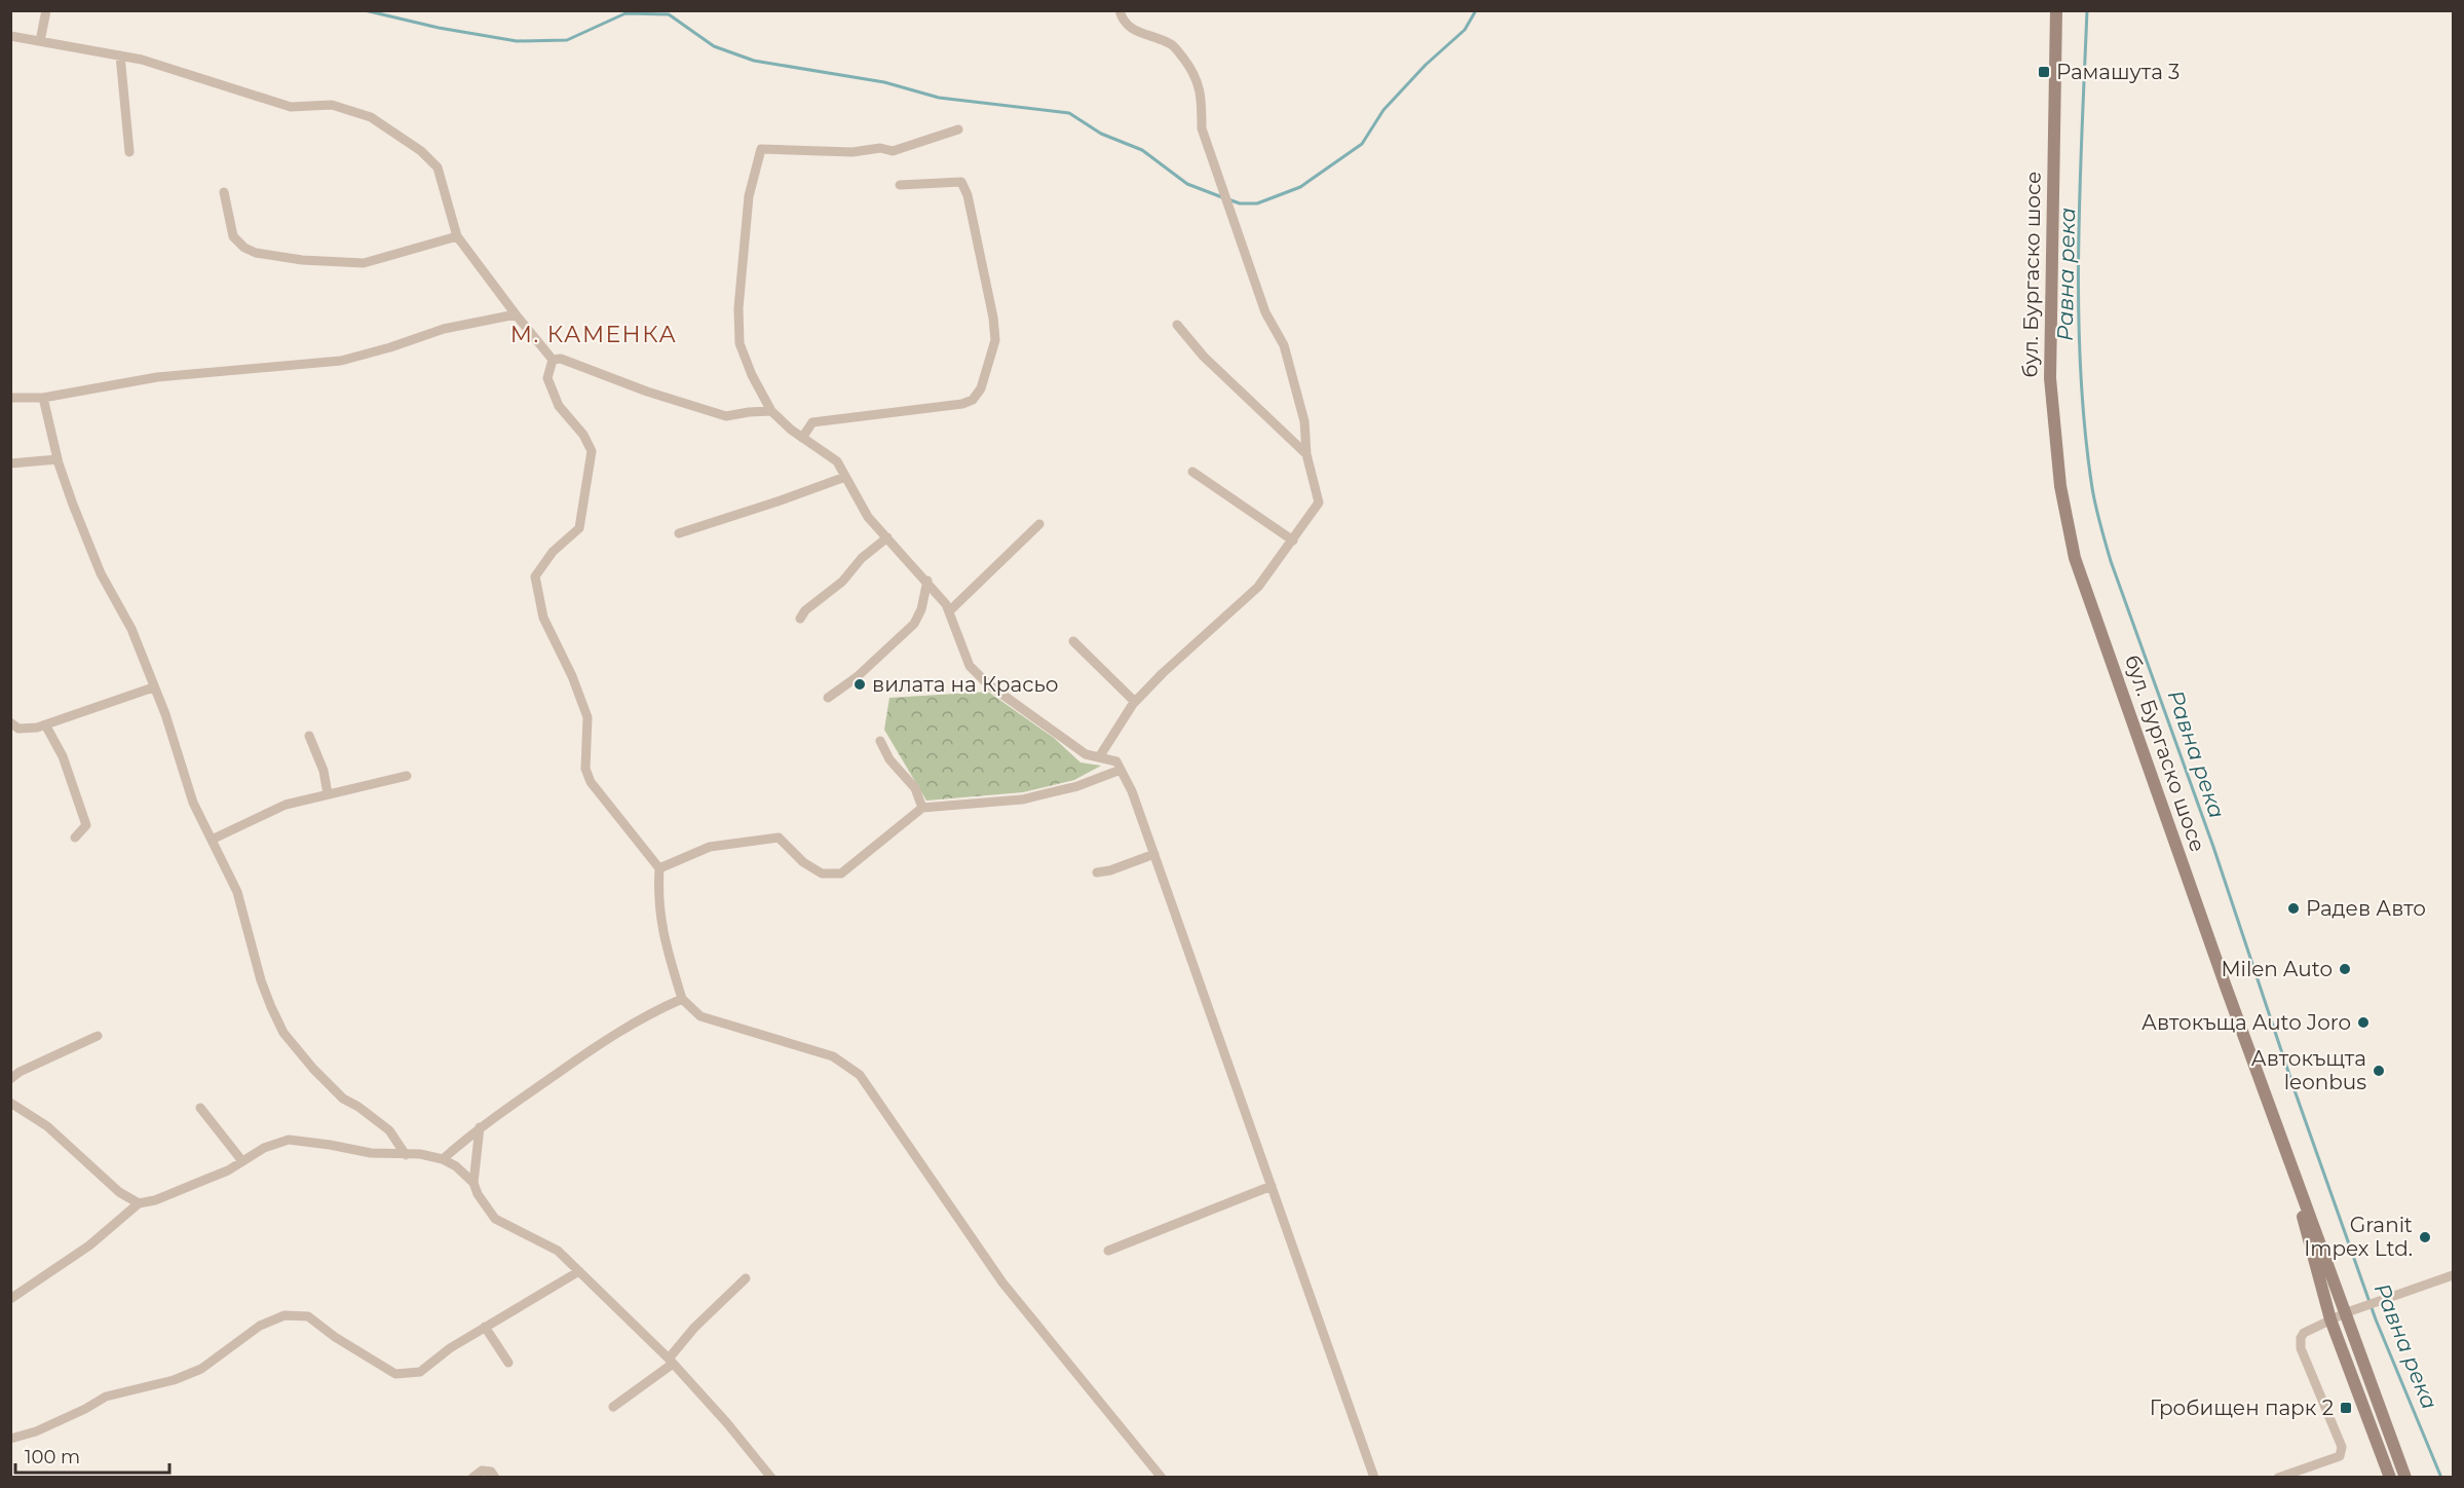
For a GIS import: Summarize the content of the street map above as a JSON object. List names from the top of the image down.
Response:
{
  "streets": {
    "main road": ["бул. Бургаско шосе"]
  },
  "districts": ["М. КАМЕНКА"],
  "water": ["Равна река"],
  "places": {
    "transit": ["Рамашута 3", "Гробищен парк 2"],
    "other": [
      "вилата на Красьо",
      "Радев Авто",
      "Milen Auto",
      "Автокъща Auto Joro",
      "Автокъщта leonbus",
      "Granit Impex Ltd."
    ]
  },
  "scale_bar": "100 m"
}
